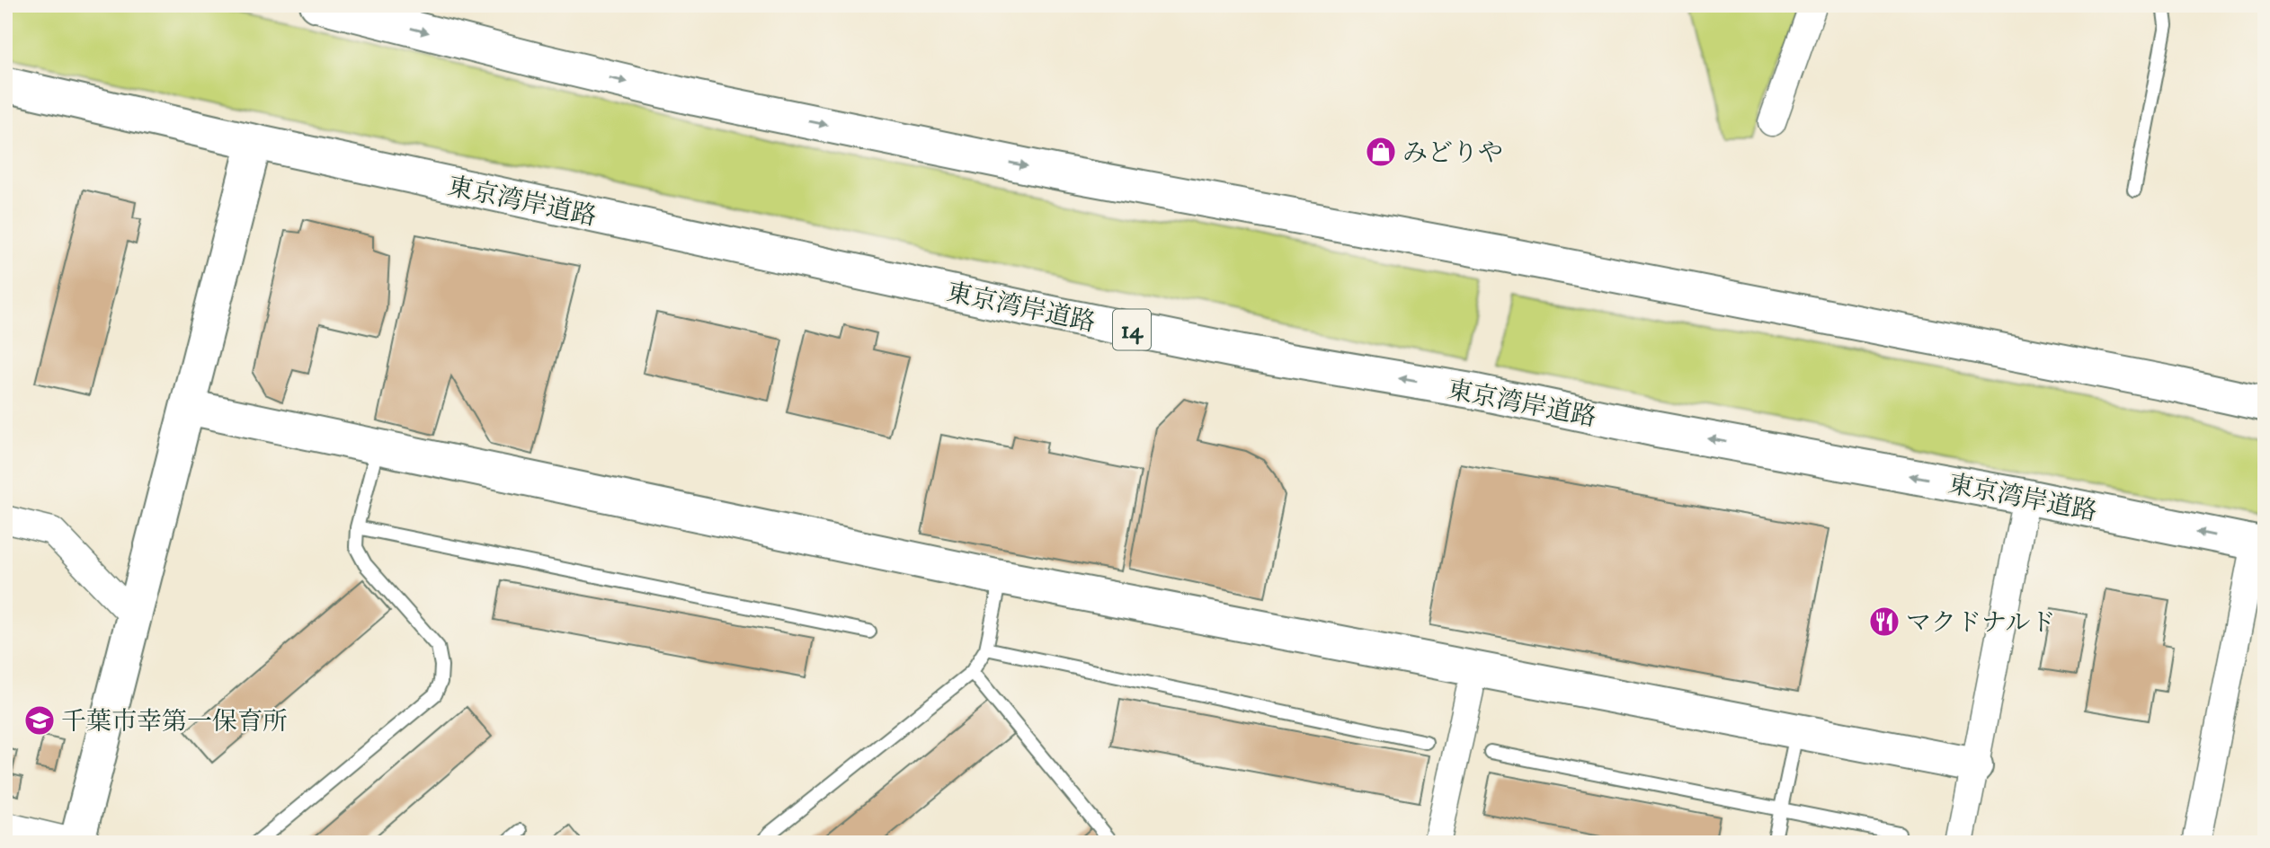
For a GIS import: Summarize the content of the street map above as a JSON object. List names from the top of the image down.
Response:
{
  "streets": {
    "main road": ["東京湾岸道路", "14"]
  },
  "places": {
    "shop": ["みどりや"],
    "restaurant": ["マクドナルド"],
    "school or university": ["千葉市幸第一保育所"]
  }
}
